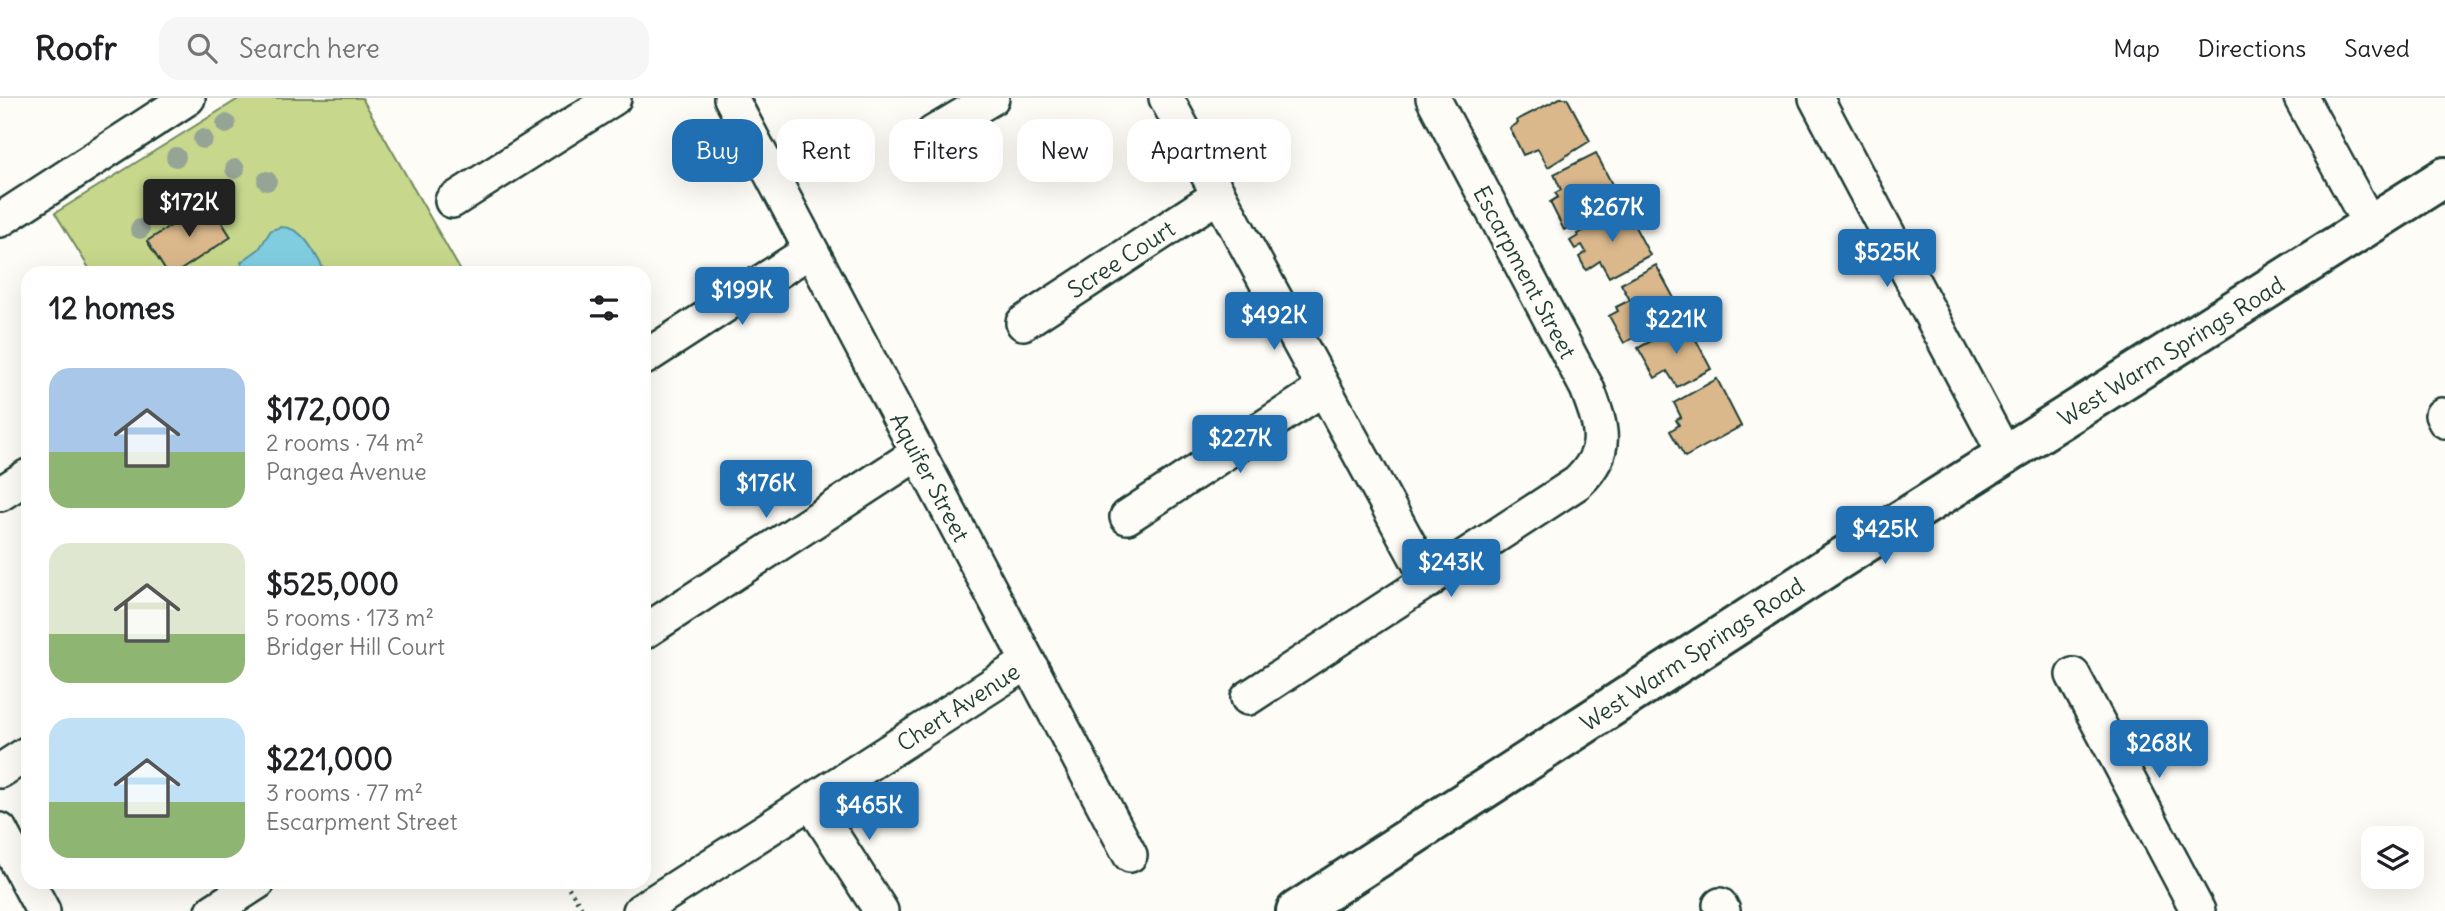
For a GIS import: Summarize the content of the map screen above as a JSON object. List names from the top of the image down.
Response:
{
  "streets": {
    "main road": ["West Warm Springs Road"],
    "street": [
      "Scree Court",
      "Escarpment Street",
      "Aquifer Street",
      "Chert Avenue"
    ]
  },
  "crossings": [
    ["Aquifer Street", "Chert Avenue"]
  ],
  "page": {
    "header": "Roofr",
    "search": "Search here",
    "nav": ["Map", "Directions", "Saved"],
    "chip": [
      "Buy",
      "Rent",
      "Filters",
      "New",
      "Apartment"
    ],
    "price": [
      "$172K",
      "$267K",
      "$525K",
      "$199K",
      "$492K",
      "$221K",
      "$227K",
      "$176K",
      "$425K",
      "$243K",
      "$268K",
      "$465K"
    ],
    "heading": "12 homes",
    "list": [
      {
        "name": "$172,000",
        "note": "2 rooms · 74 m² · Pangea Avenue"
      },
      {
        "name": "$525,000",
        "note": "5 rooms · 173 m² · Bridger Hill Court"
      },
      {
        "name": "$221,000",
        "note": "3 rooms · 77 m² · Escarpment Street"
      }
    ]
  }
}
